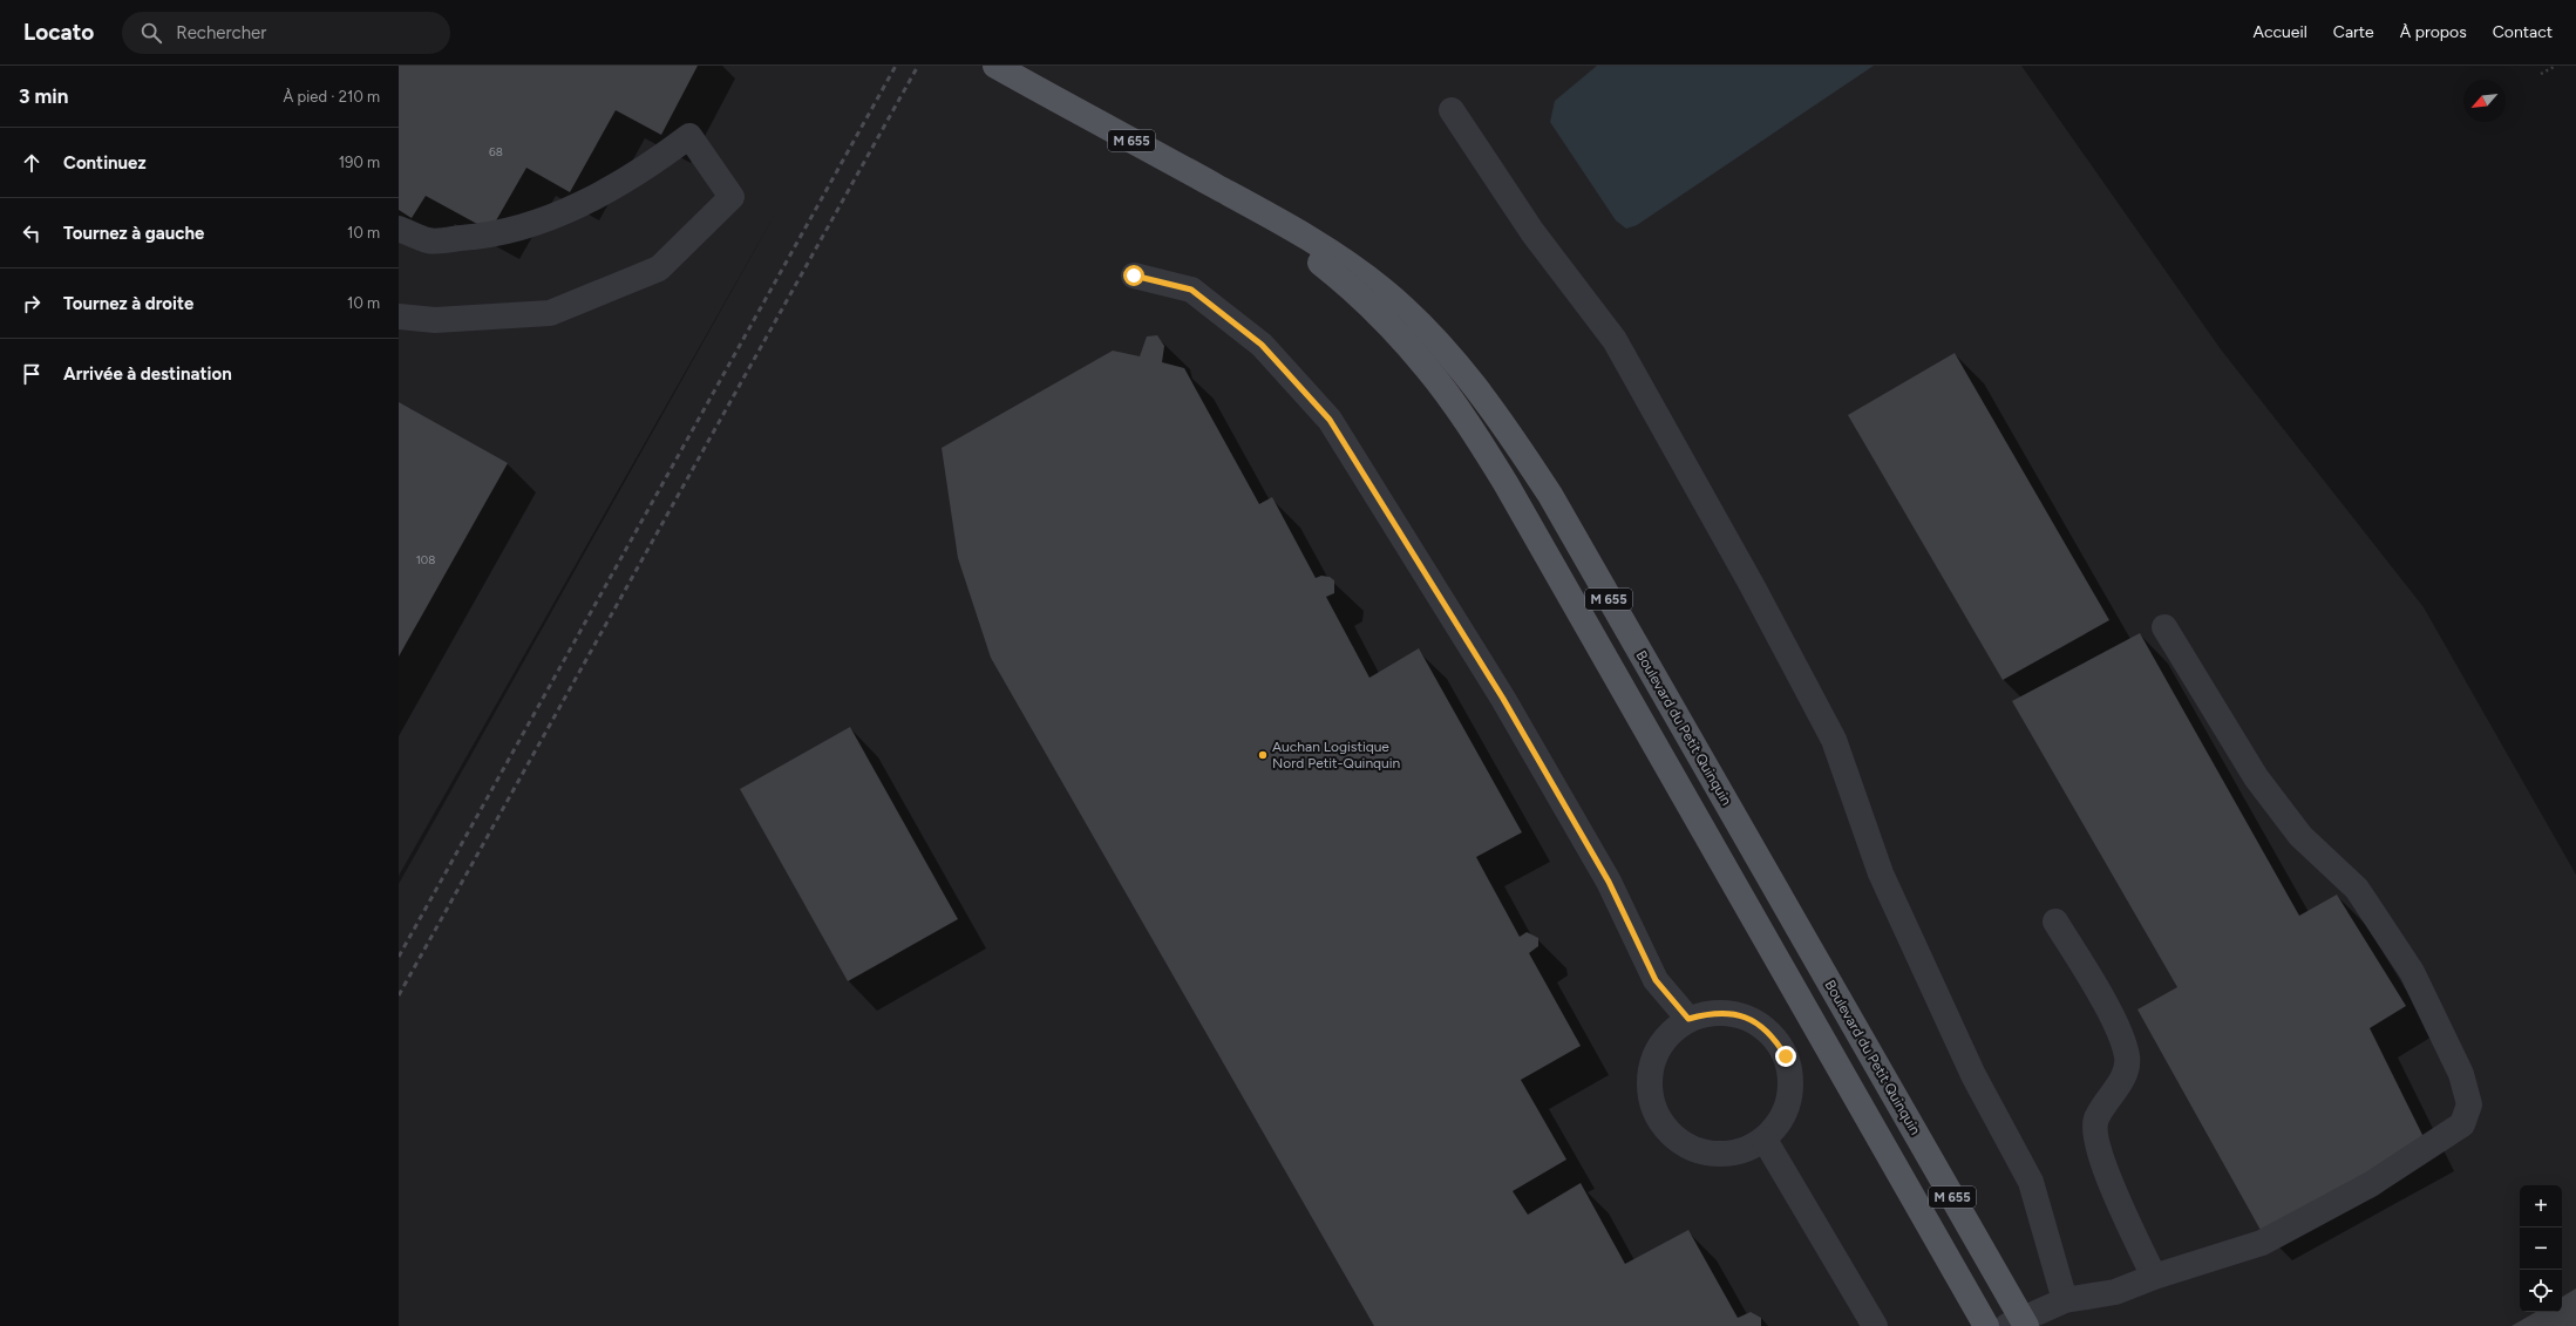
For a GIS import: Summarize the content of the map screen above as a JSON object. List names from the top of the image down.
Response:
{
  "streets": {
    "main road": ["M 655", "Boulevard du Petit Quinquin"]
  },
  "places": ["Auchan Logistique Nord Petit-Quinquin"],
  "house_numbers": ["68", "108"],
  "north": "bottom left",
  "page": {
    "header": "Locato",
    "search": "Rechercher",
    "nav": [
      "Accueil",
      "Carte",
      "À propos",
      "Contact"
    ],
    "heading": ["3 min", "À pied · 210 m"],
    "list": [
      ["Continuez", "190 m"],
      ["Tournez à gauche", "10 m"],
      ["Tournez à droite", "10 m"],
      "Arrivée à destination"
    ],
    "map_buttons": ["+", "−"]
  }
}
